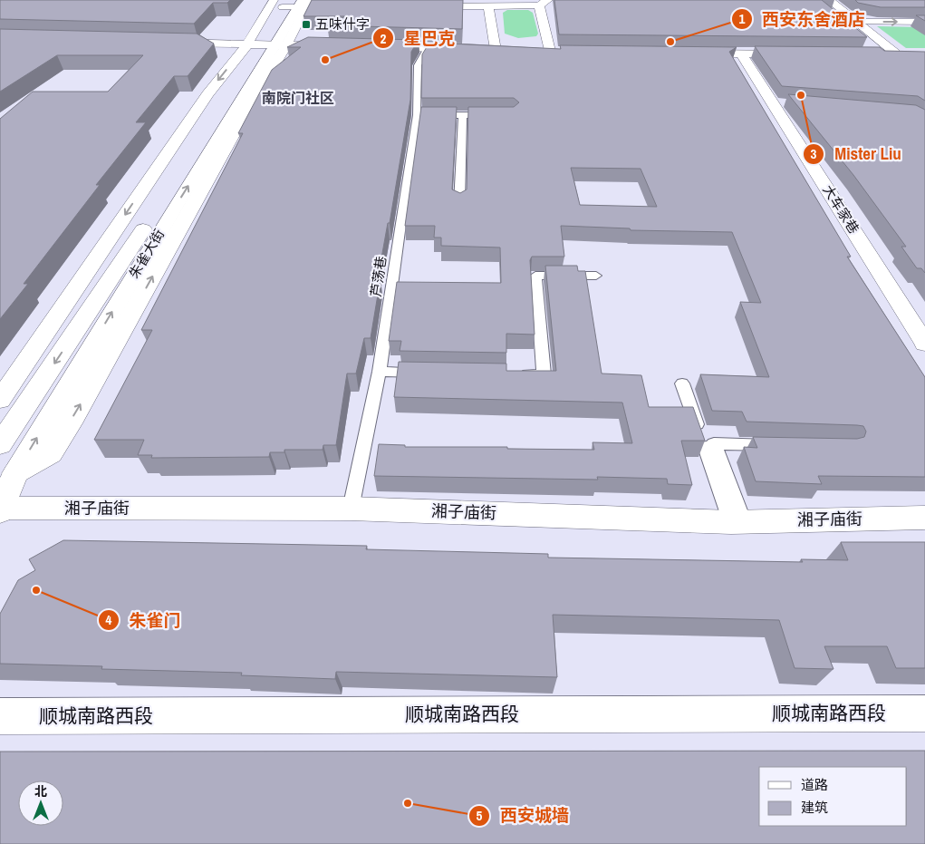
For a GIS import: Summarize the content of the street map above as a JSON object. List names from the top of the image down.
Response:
{
  "streets": {
    "street": [
      "大车家巷",
      "朱雀大街",
      "湘子庙街",
      "顺城南路西段"
    ],
    "lane": ["芦荡巷"]
  },
  "crossings": [
    ["朱雀大街", "湘子庙街"],
    ["芦荡巷", "湘子庙街"]
  ],
  "districts": ["南院门社区"],
  "places": {
    "transit": ["五味什字"],
    "other": [
      "西安东舍酒店",
      "星巴克",
      "Mister Liu",
      "朱雀门",
      "西安城墙"
    ]
  },
  "legend": ["道路", "建筑"],
  "north": "top"
}
